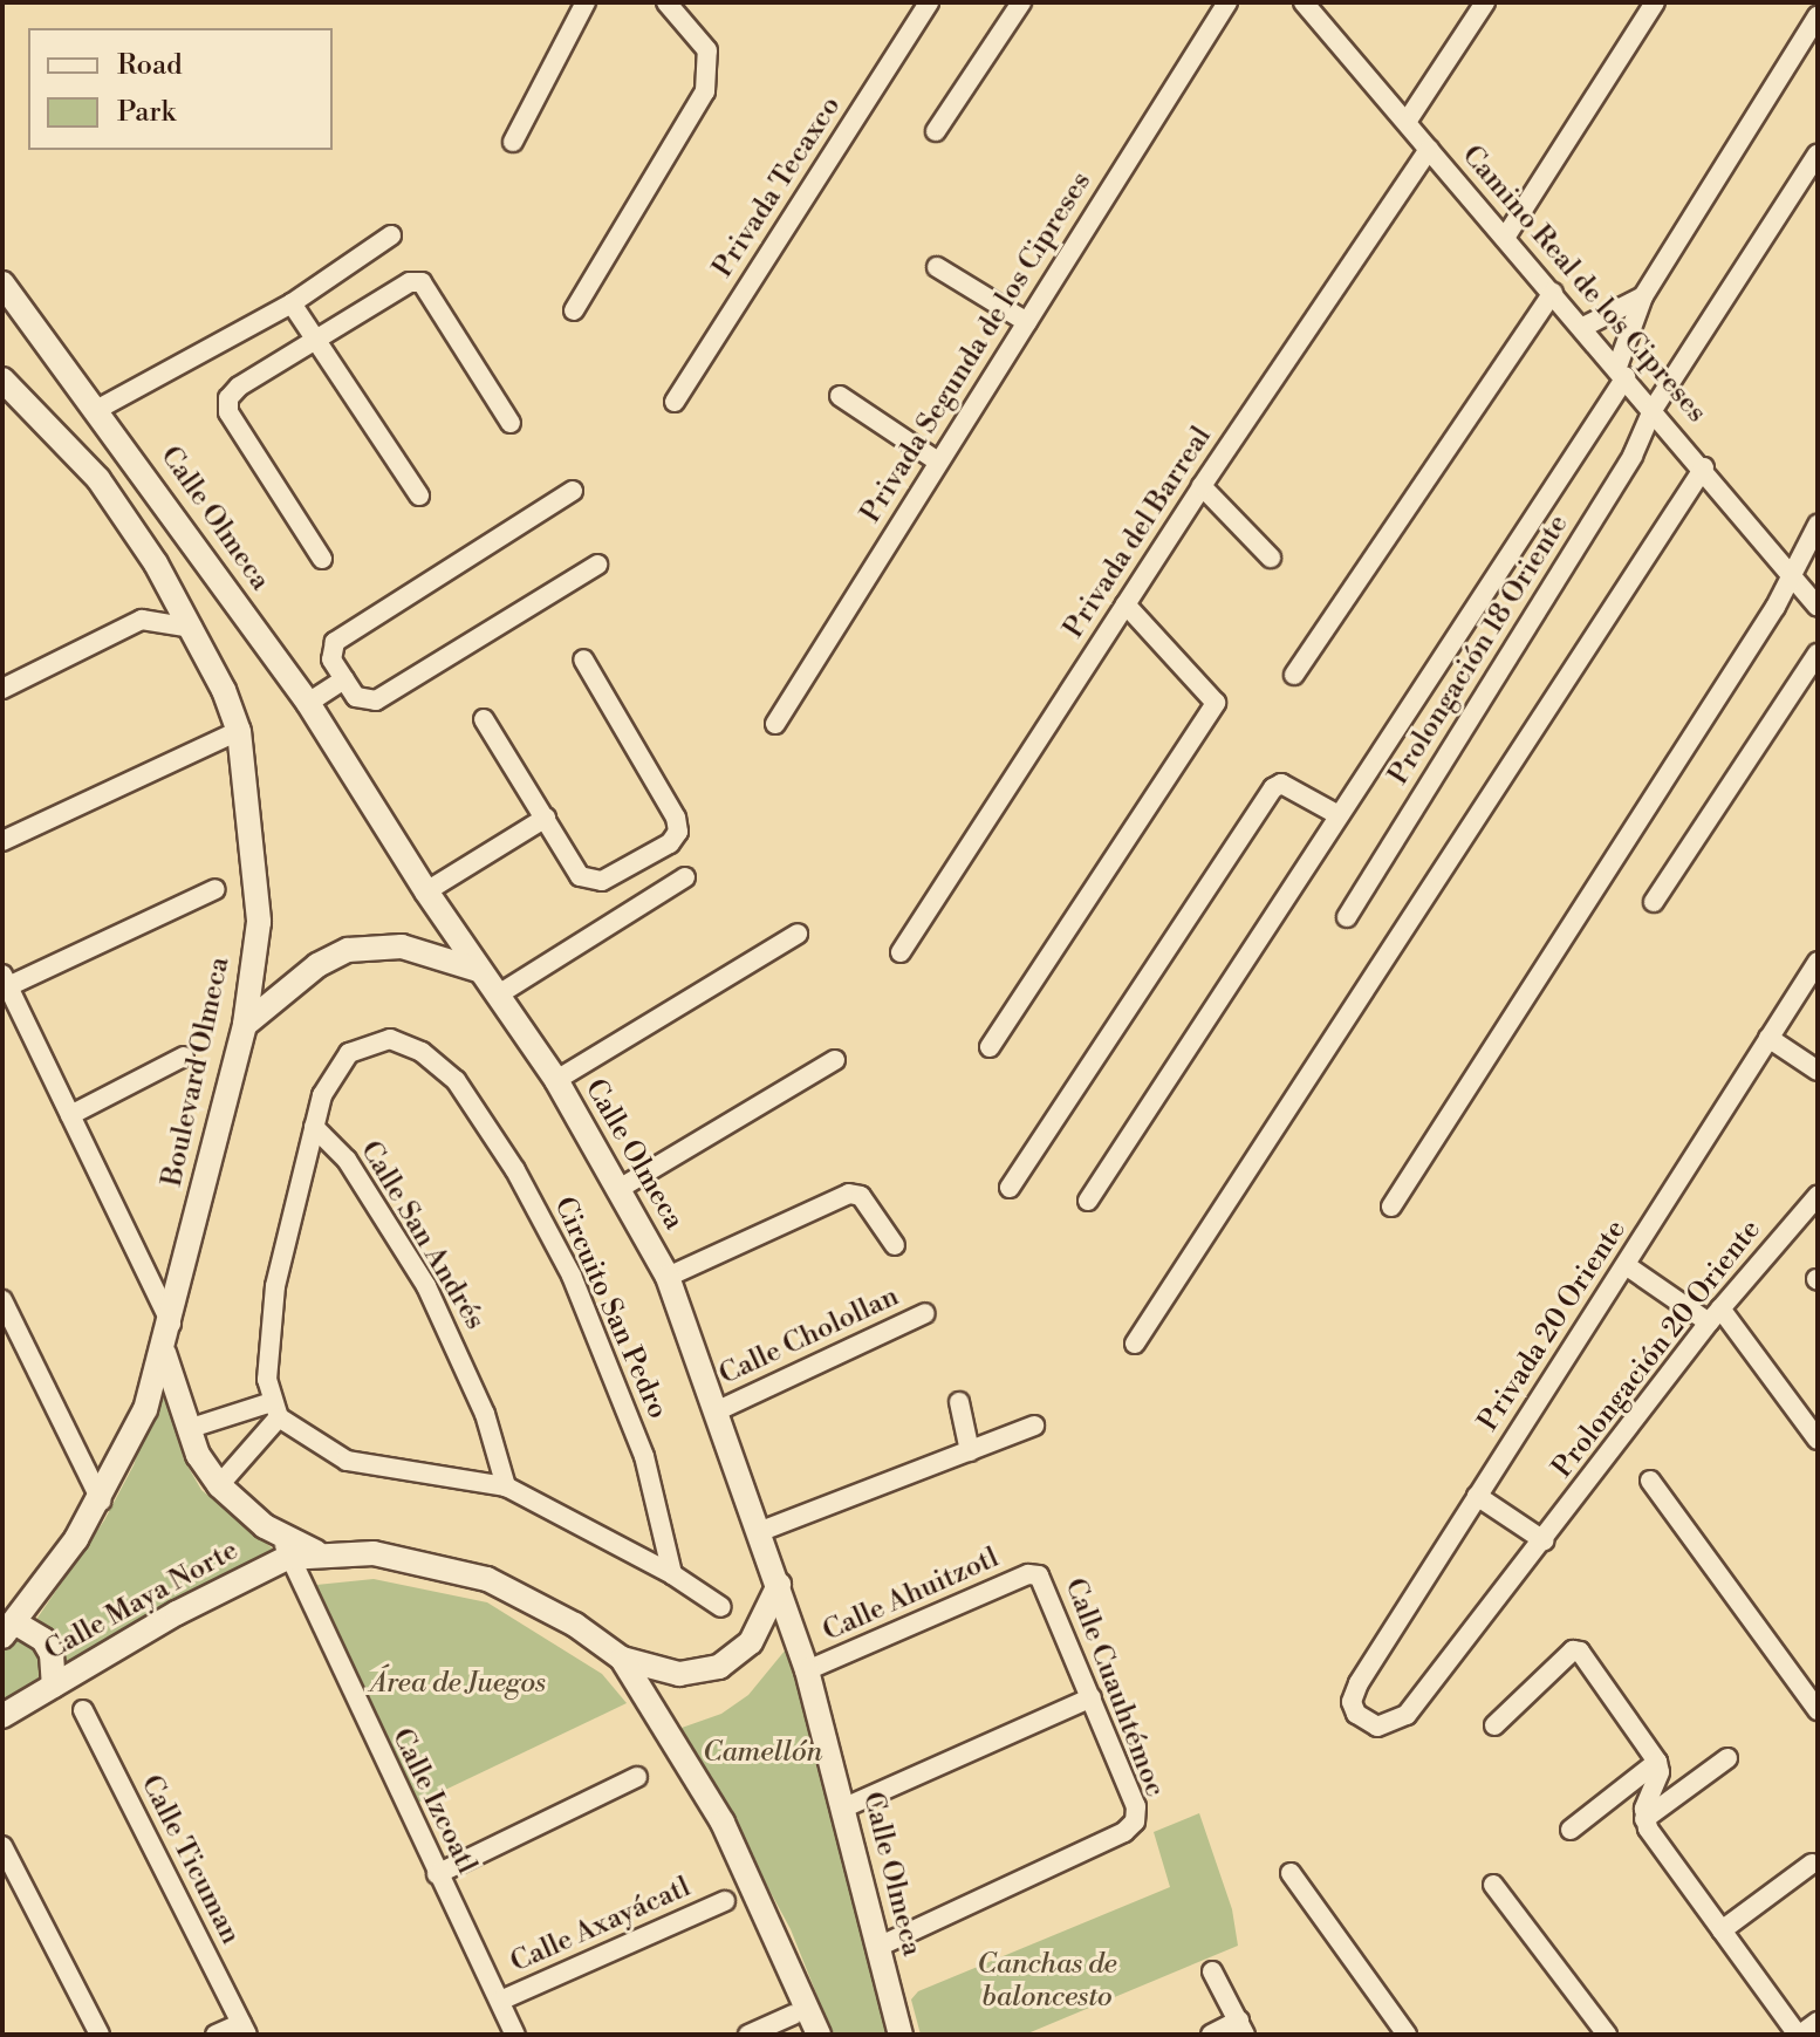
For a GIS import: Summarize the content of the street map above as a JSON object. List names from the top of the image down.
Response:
{
  "streets": {
    "street": [
      "Privada Tecaxco",
      "Camino Real de los Cipreses",
      "Privada Segunda de los Cipreses",
      "Calle Olmeca",
      "Privada del Barreal",
      "Prolongación 18 Oriente",
      "Boulevard Olmeca",
      "Calle San Andrés",
      "Circuito San Pedro",
      "Privada 20 Oriente",
      "Calle Cholollan",
      "Prolongación 20 Oriente",
      "Calle Ahuitzotl",
      "Calle Maya Norte",
      "Calle Cuauhtémoc",
      "Calle Izcoatl",
      "Calle Ticuman",
      "Calle Axayácatl"
    ]
  },
  "crossings": [
    ["Camino Real de los Cipreses", "Privada del Barreal"],
    ["Camino Real de los Cipreses", "Prolongación 18 Oriente"],
    ["Calle Olmeca", "Calle Cholollan"],
    ["Calle Olmeca", "Calle Ahuitzotl"],
    ["Calle Olmeca", "Calle Cuauhtémoc"],
    ["Calle San Andrés", "Circuito San Pedro"],
    ["Privada 20 Oriente", "Prolongación 20 Oriente"],
    ["Calle Ahuitzotl", "Calle Cuauhtémoc"],
    ["Calle Maya Norte", "Calle Izcoatl"],
    ["Calle Izcoatl", "Calle Axayácatl"]
  ],
  "parks": ["Área de Juegos", "Camellón", "Canchas de baloncesto"],
  "legend": ["Road", "Park"]
}
